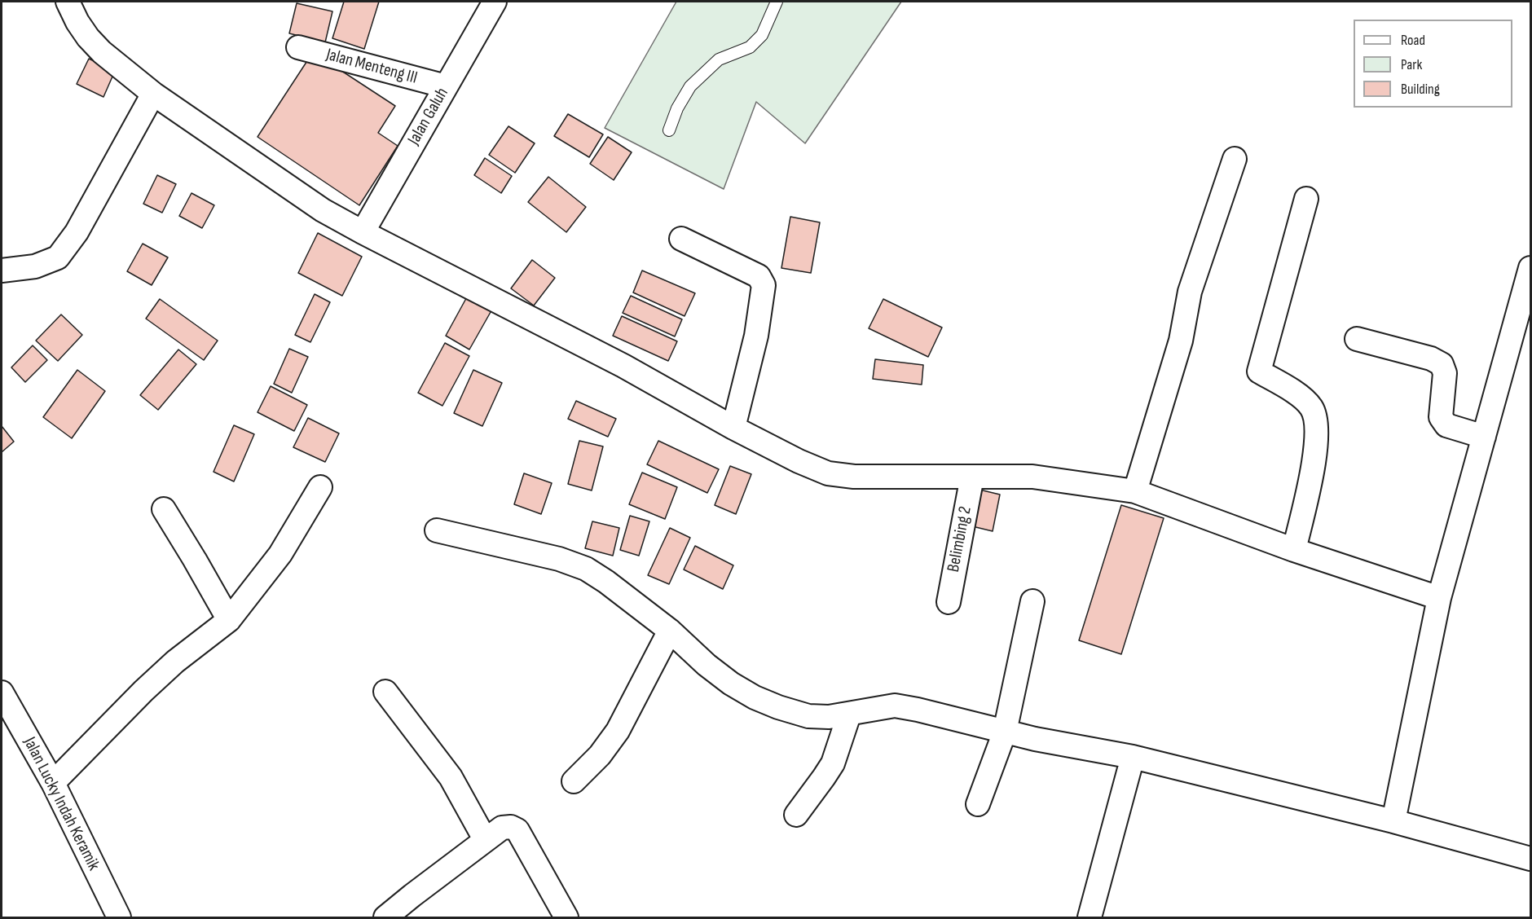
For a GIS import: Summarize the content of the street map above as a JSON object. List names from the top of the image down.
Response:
{
  "streets": {
    "street": [
      "Jalan Menteng III",
      "Jalan Galuh",
      "Belimbing 2",
      "Jalan Lucky Indah Keramik"
    ]
  },
  "crossings": [
    ["Jalan Menteng III", "Jalan Galuh"]
  ],
  "legend": ["Road", "Park", "Building"]
}
